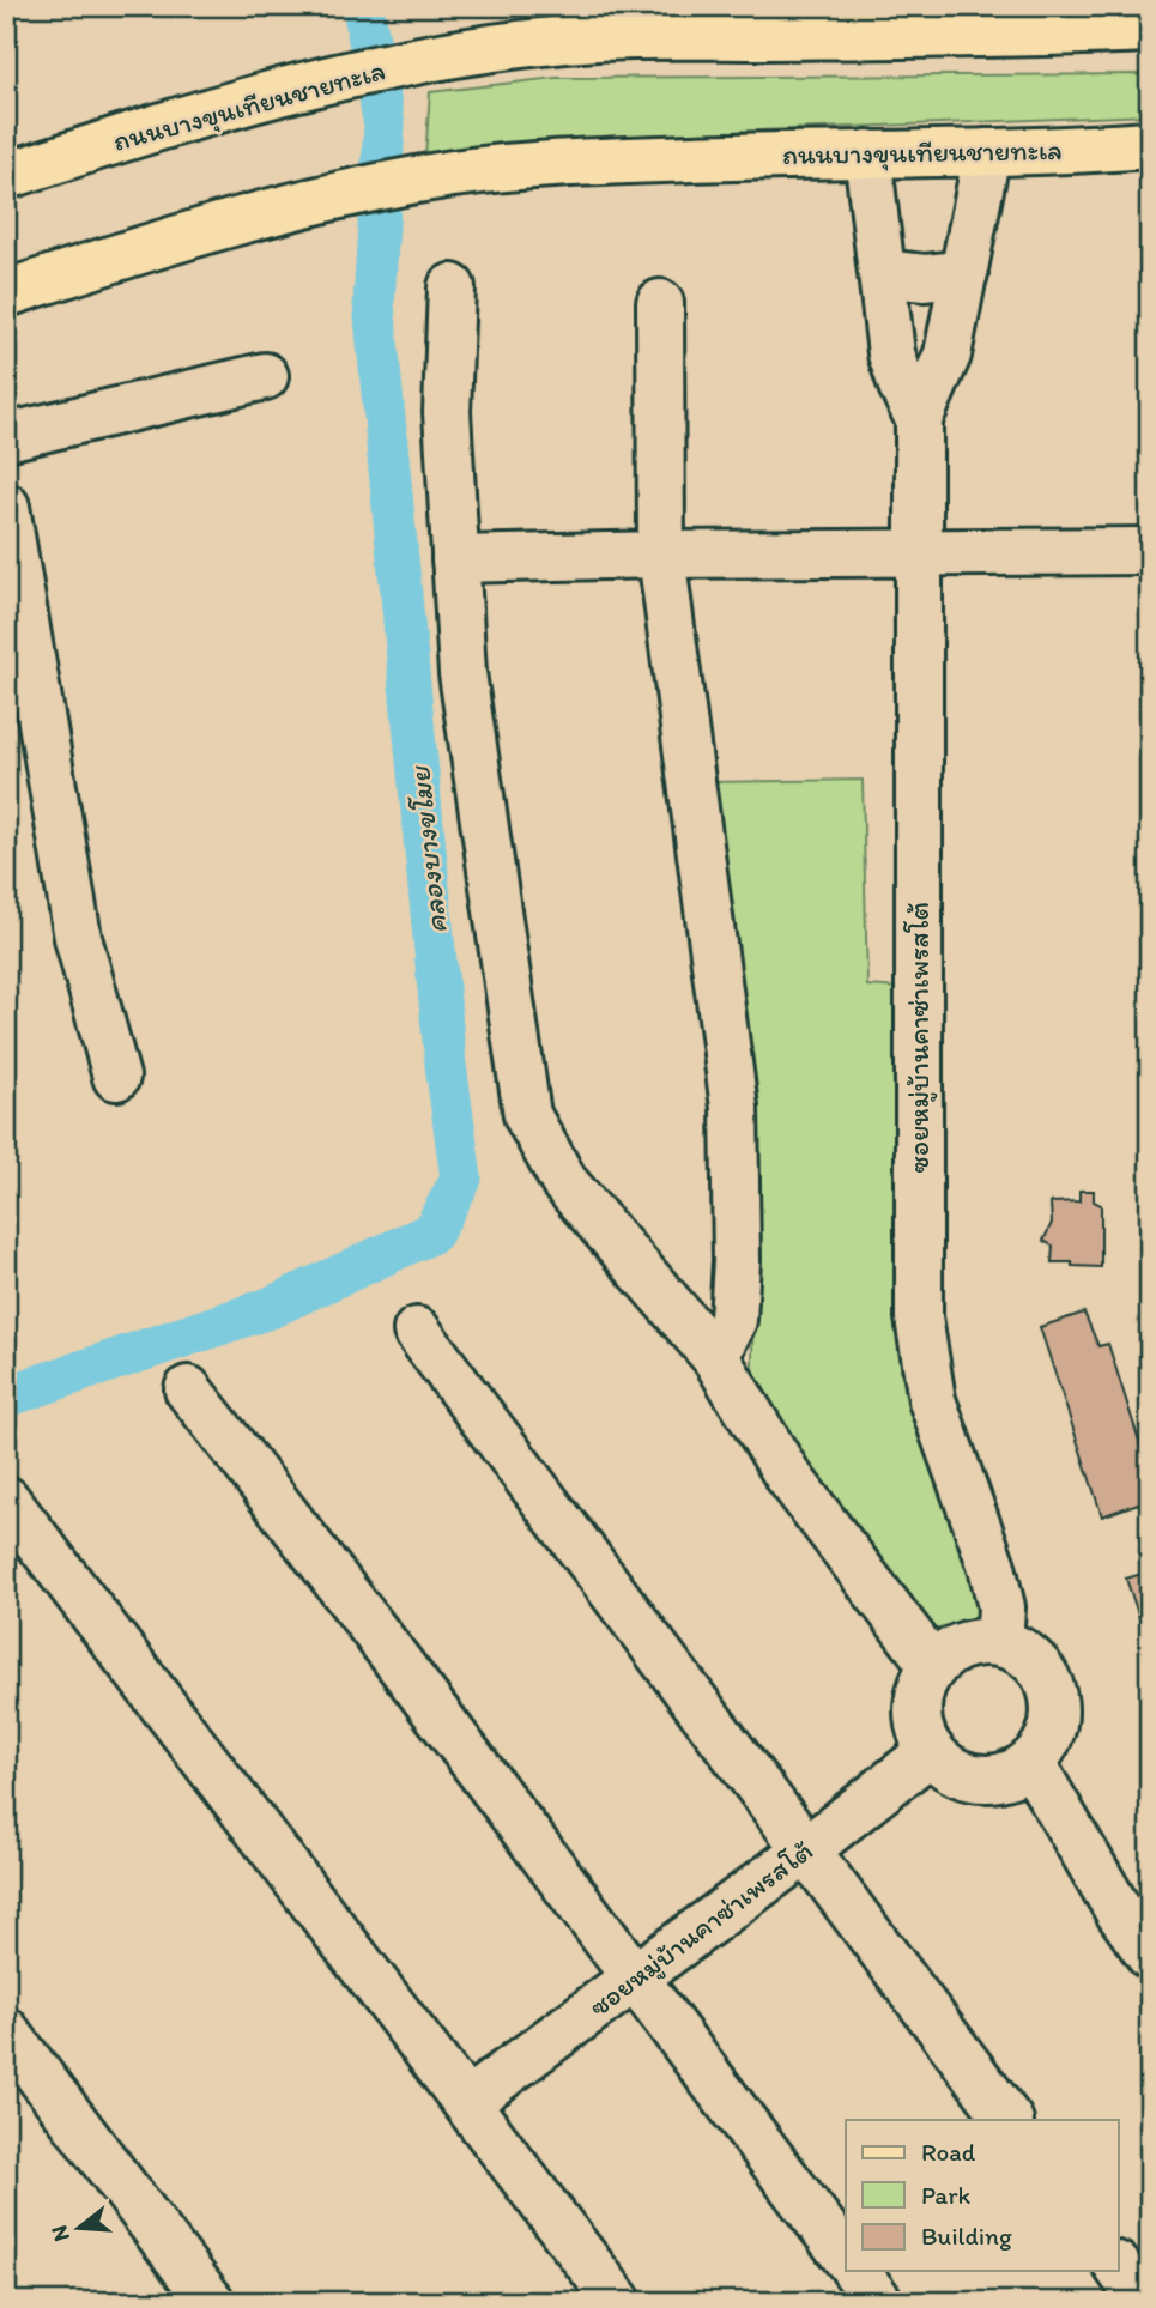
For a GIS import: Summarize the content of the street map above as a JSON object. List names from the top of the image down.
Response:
{
  "streets": {
    "main road": ["ถนนบางขุนเทียนชายทะเล"],
    "street": ["ซอยหมู่บ้านคาซ่าเพรสโต้"]
  },
  "crossings": [
    ["ถนนบางขุนเทียนชายทะเล", "ซอยหมู่บ้านคาซ่าเพรสโต้"]
  ],
  "water": ["คลองบางขโมย"],
  "legend": ["Road", "Park", "Building"],
  "north": "left"
}
